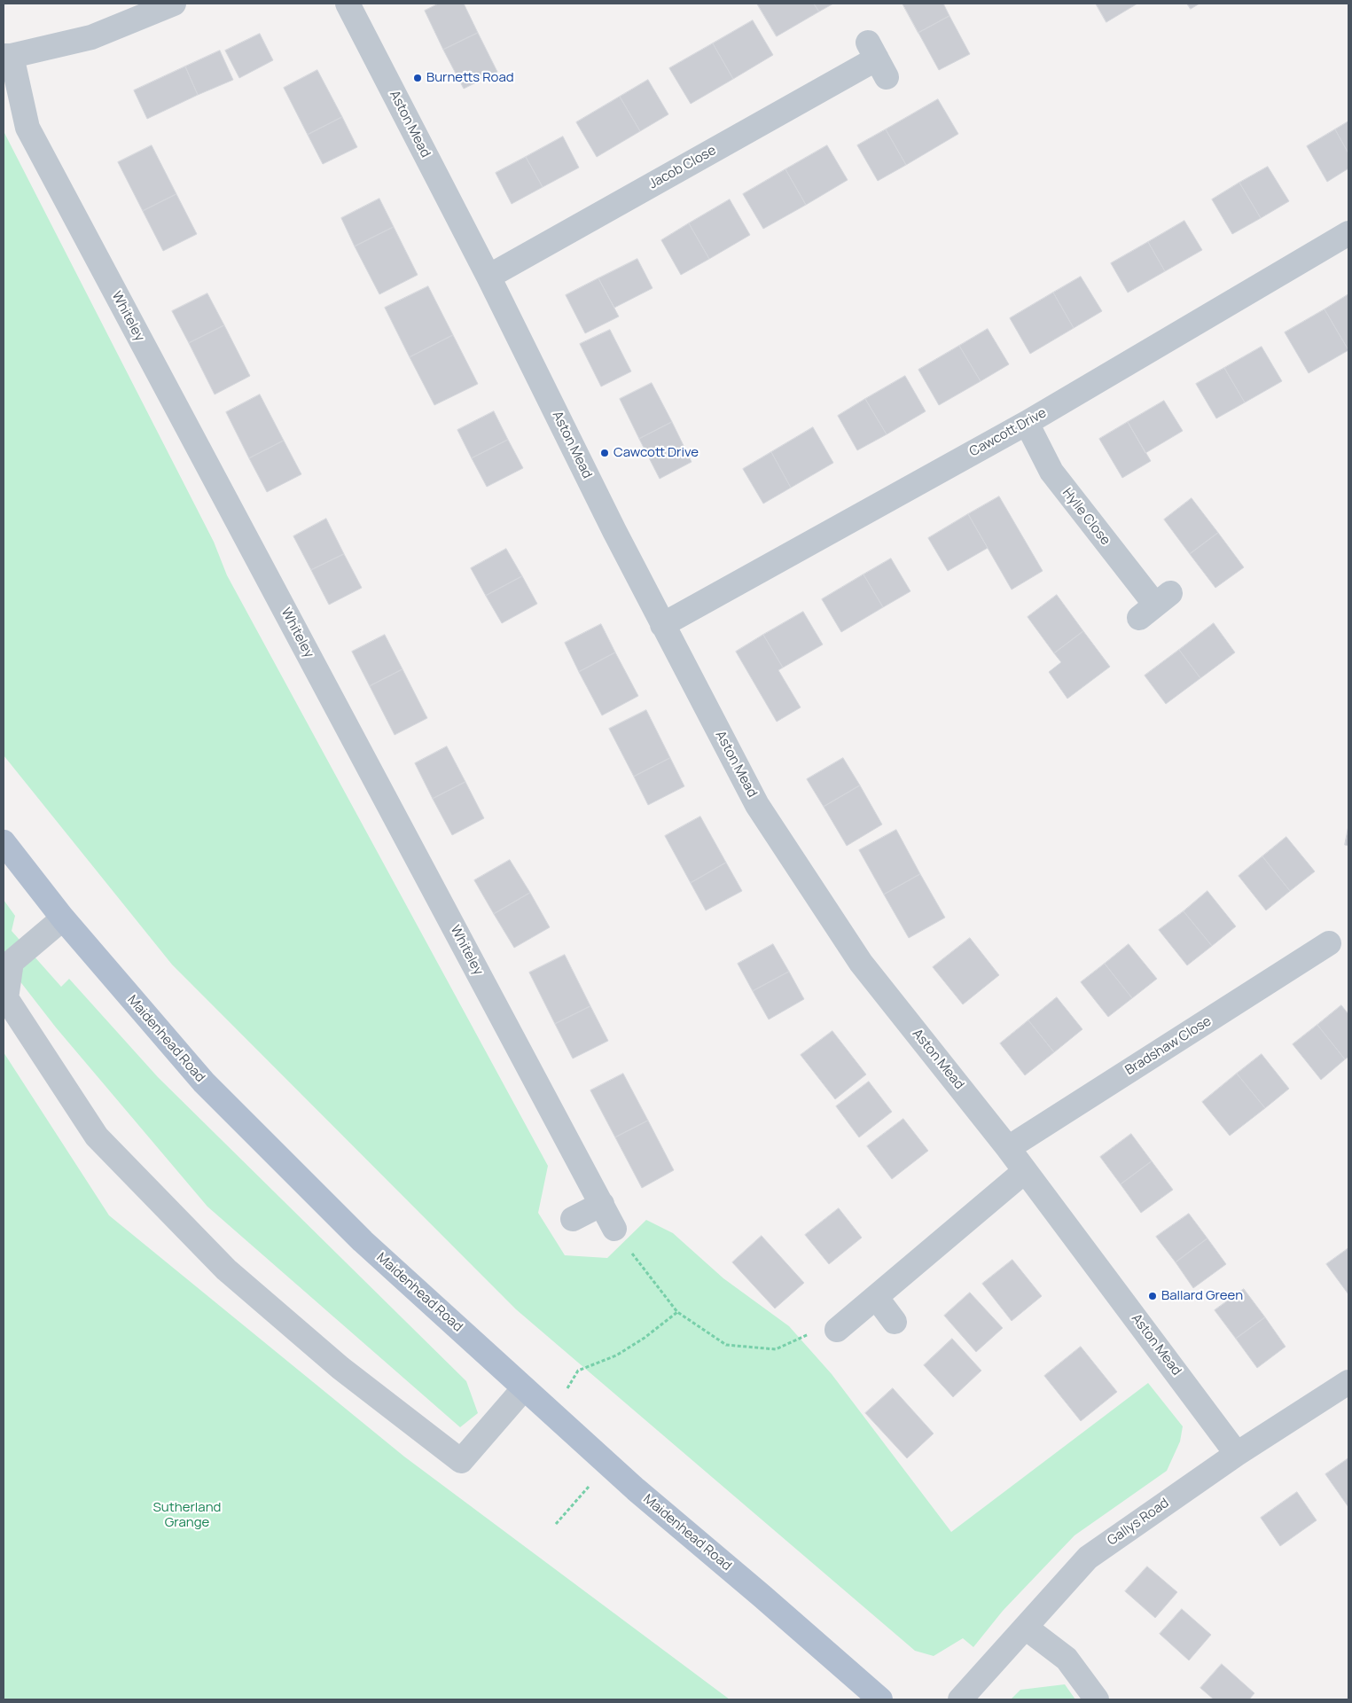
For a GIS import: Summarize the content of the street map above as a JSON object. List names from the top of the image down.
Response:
{
  "streets": {
    "main road": ["Maidenhead Road"],
    "street": [
      "Aston Mead",
      "Jacob Close",
      "Whiteley",
      "Cawcott Drive",
      "Hylle Close",
      "Bradshaw Close",
      "Gallys Road"
    ]
  },
  "crossings": [
    ["Aston Mead", "Jacob Close"],
    ["Aston Mead", "Cawcott Drive"],
    ["Aston Mead", "Bradshaw Close"],
    ["Aston Mead", "Gallys Road"],
    ["Cawcott Drive", "Hylle Close"]
  ],
  "parks": ["Sutherland Grange"],
  "places": ["Burnetts Road", "Cawcott Drive", "Ballard Green"]
}
